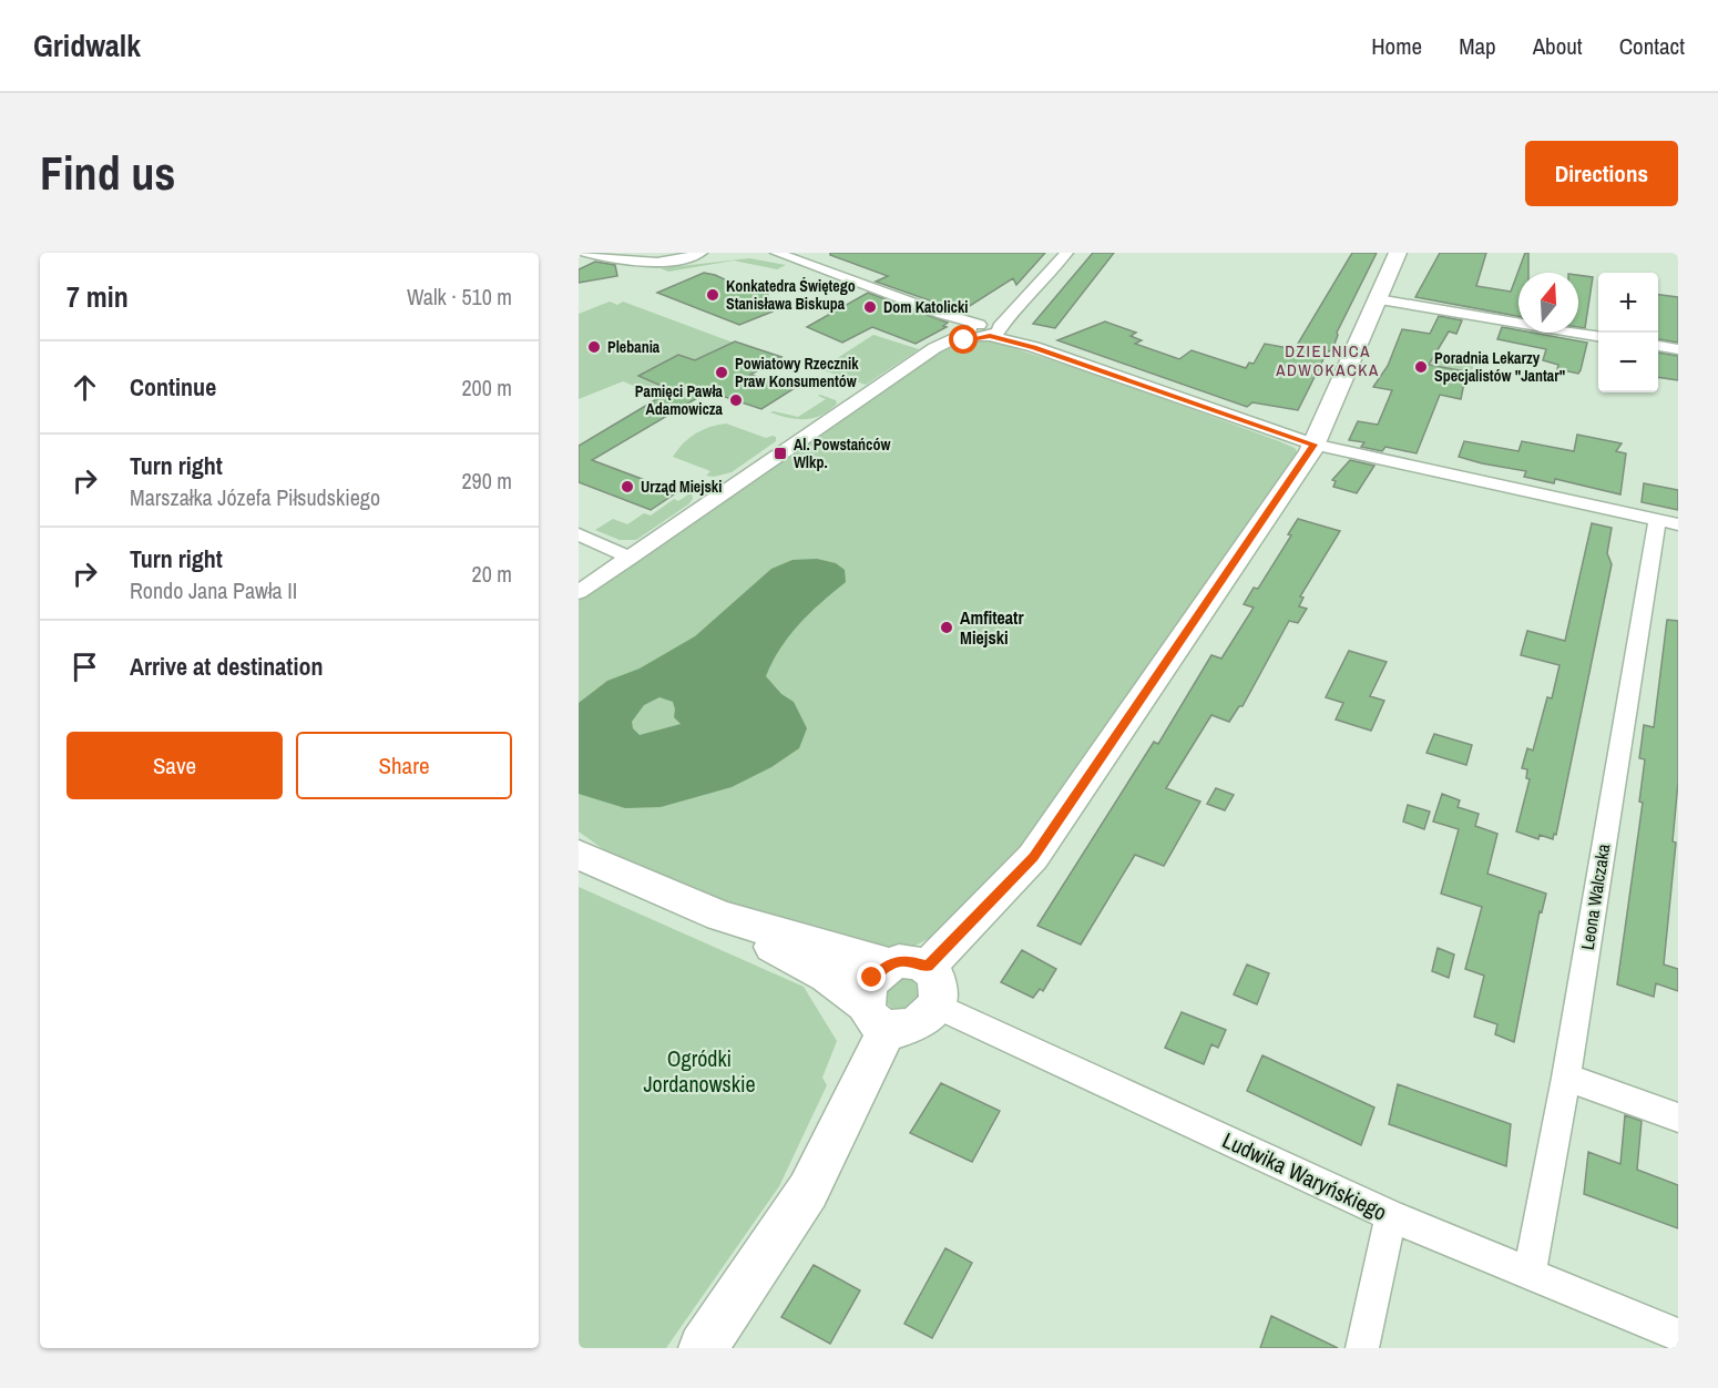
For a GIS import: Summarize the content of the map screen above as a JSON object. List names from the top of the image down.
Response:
{
  "streets": {
    "street": ["Leona Walczaka", "Ludwika Waryńskiego"]
  },
  "crossings": [
    ["Leona Walczaka", "Ludwika Waryńskiego"]
  ],
  "districts": ["DZIELNICA ADWOKACKA"],
  "parks": ["Ogródki Jordanowskie"],
  "places": {
    "other": [
      "Konkatedra Świętego Stanisława Biskupa",
      "Dom Katolicki",
      "Plebania",
      "Poradnia Lekarzy Specjalistów \"Jantar\"",
      "Powiatowy Rzecznik Praw Konsumentów",
      "Pamięci Pawła Adamowicza",
      "Urząd Miejski",
      "Amfiteatr Miejski"
    ],
    "transit": ["Al. Powstańców Wlkp."]
  },
  "north": "top",
  "page": {
    "header": "Gridwalk",
    "nav": [
      "Home",
      "Map",
      "About",
      "Contact"
    ],
    "buttons": [
      "Directions",
      ["Save", "Share"]
    ],
    "title": "Find us",
    "heading": ["7 min", "Walk · 510 m"],
    "map_buttons": ["+", "−"],
    "list": [
      ["Continue", "200 m"],
      ["Turn right", "Marszałka Józefa Piłsudskiego", "290 m"],
      ["Turn right", "Rondo Jana Pawła II", "20 m"],
      "Arrive at destination"
    ]
  }
}
